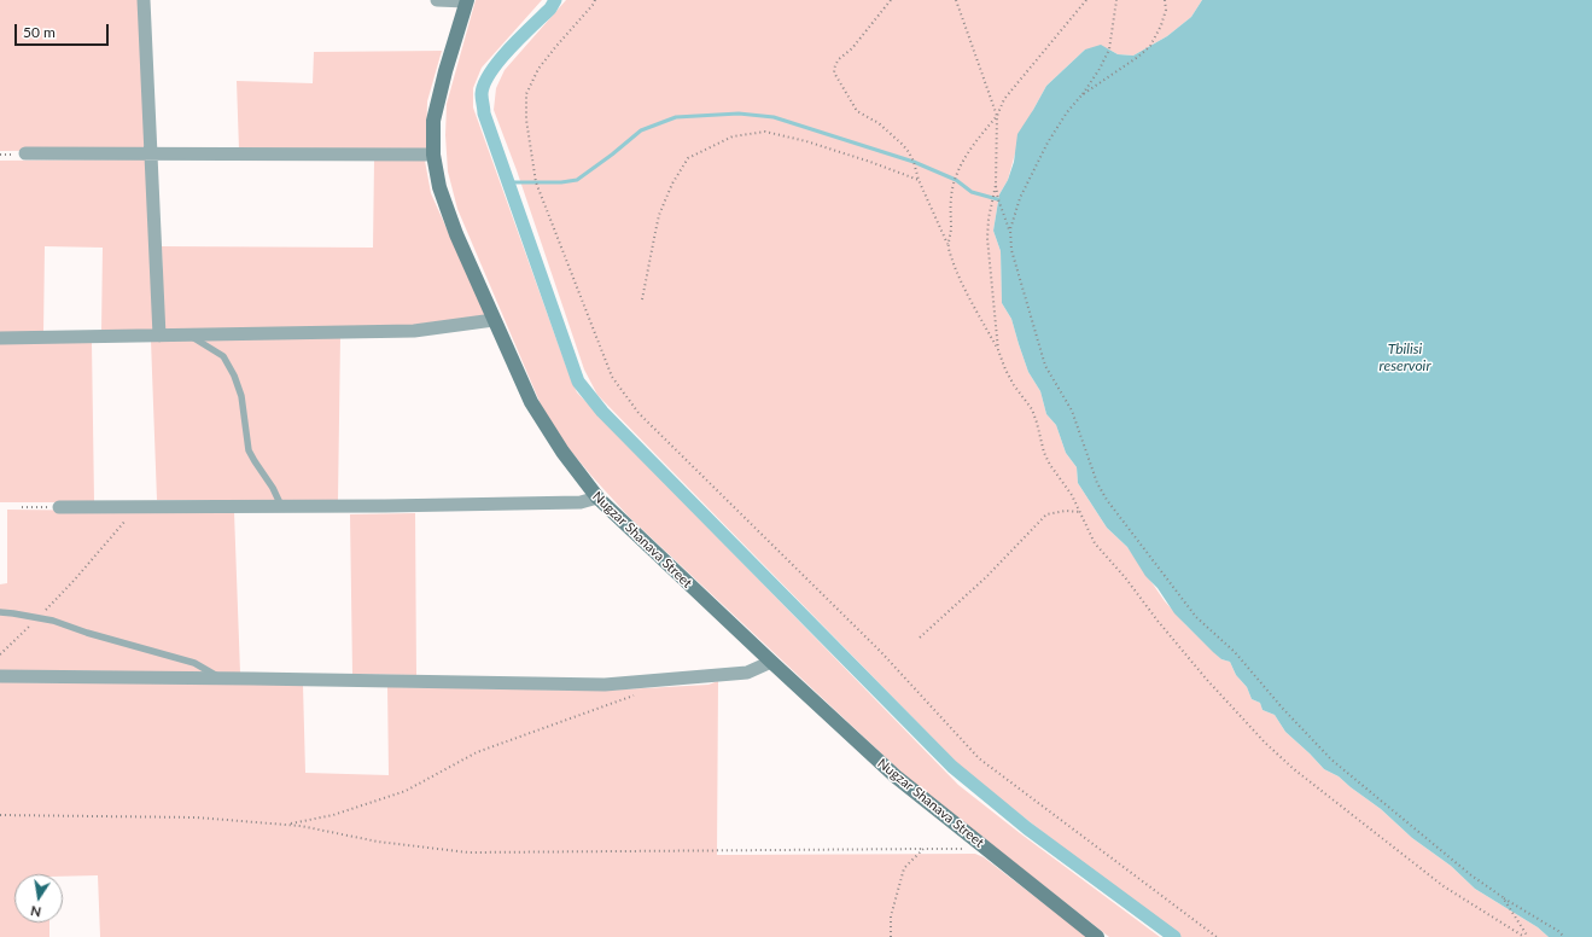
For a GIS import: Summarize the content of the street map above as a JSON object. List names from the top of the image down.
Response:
{
  "streets": {
    "main road": ["Nugzar Shanava Street"]
  },
  "water": ["Tbilisi reservoir"],
  "scale_bar": "50 m",
  "north": "bottom"
}
